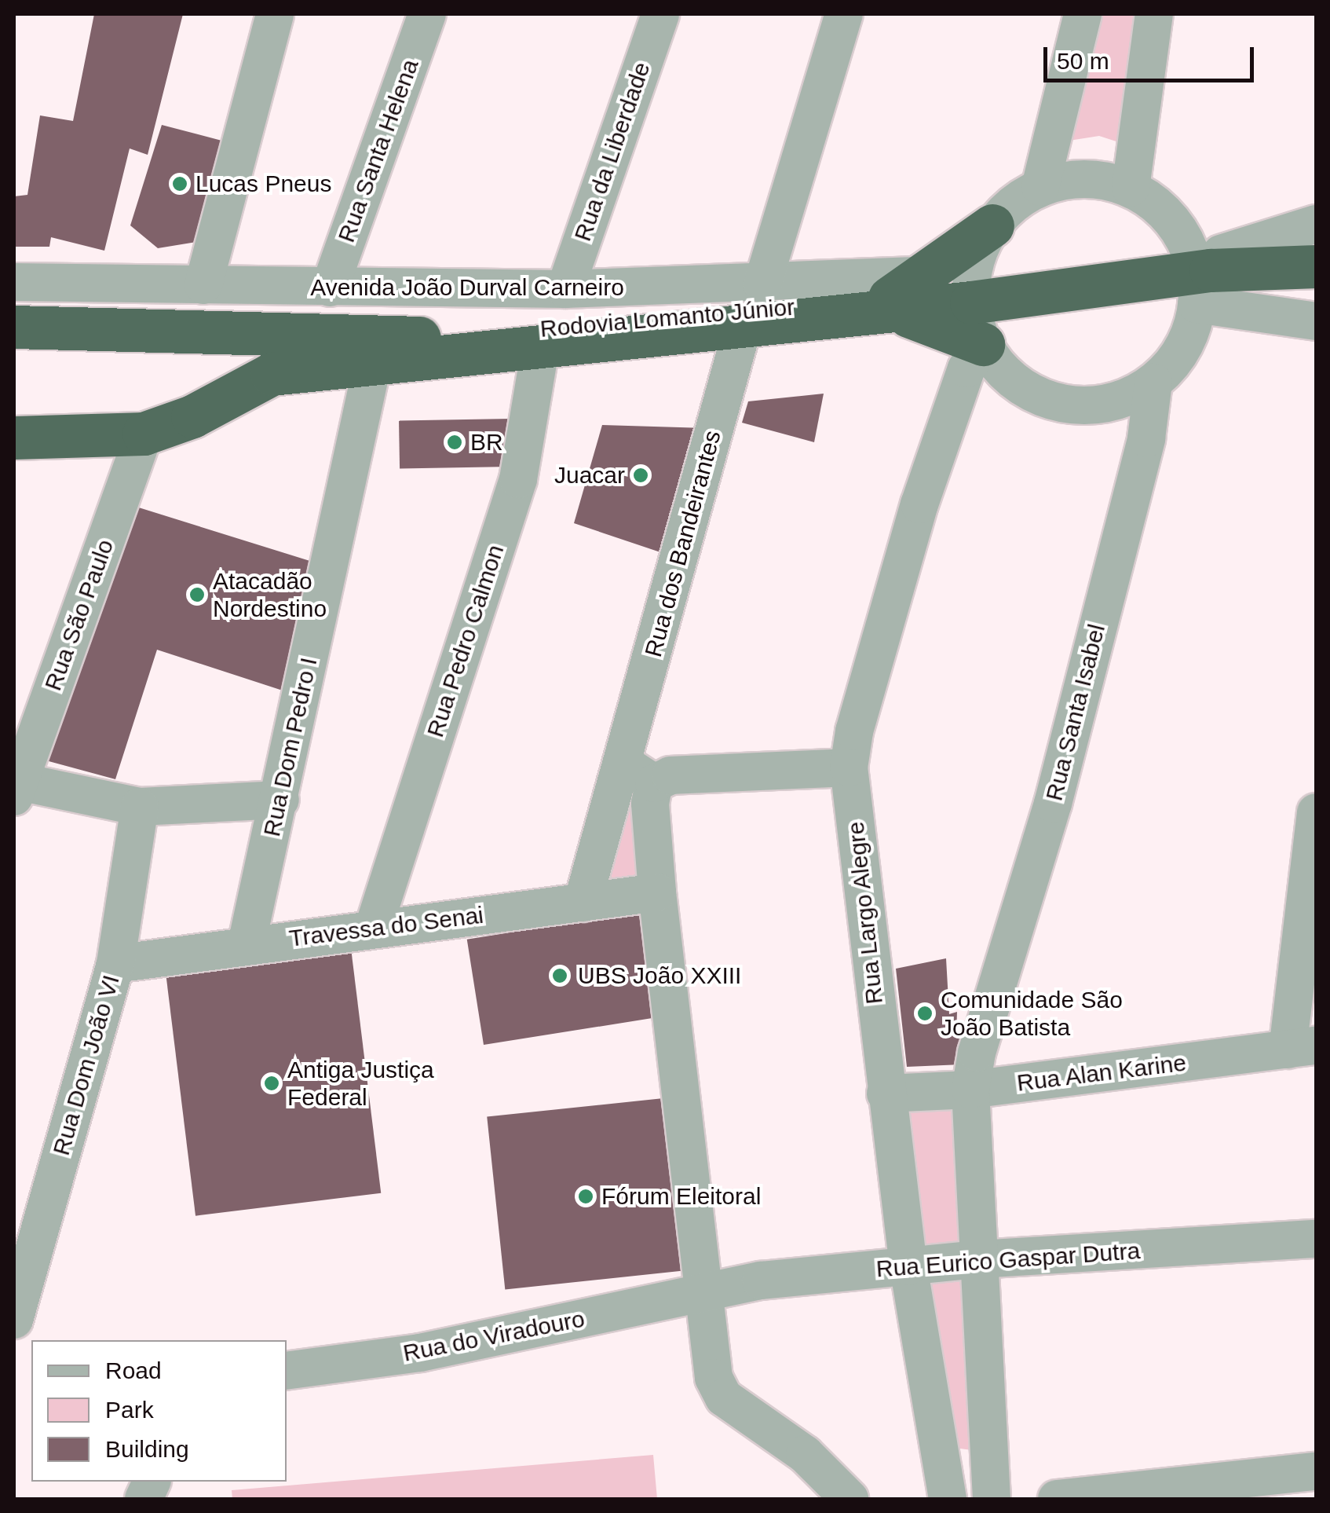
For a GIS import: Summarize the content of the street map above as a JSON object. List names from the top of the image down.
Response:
{
  "streets": {
    "highway": ["Rodovia Lomanto Júnior"],
    "street": [
      "Rua Santa Helena",
      "Rua da Liberdade",
      "Avenida João Durval Carneiro",
      "Rua dos Bandeirantes",
      "Rua São Paulo",
      "Rua Pedro Calmon",
      "Rua Santa Isabel",
      "Rua Dom Pedro I",
      "Rua Largo Alegre",
      "Travessa do Senai",
      "Rua Dom João VI",
      "Rua Alan Karine",
      "Rua Eurico Gaspar Dutra",
      "Rua do Viradouro"
    ]
  },
  "crossings": [
    ["Rua Santa Helena", "Avenida João Durval Carneiro"],
    ["Rua da Liberdade", "Avenida João Durval Carneiro"],
    ["Avenida João Durval Carneiro", "Rodovia Lomanto Júnior"],
    ["Rodovia Lomanto Júnior", "Rua dos Bandeirantes"],
    ["Rodovia Lomanto Júnior", "Rua São Paulo"],
    ["Rodovia Lomanto Júnior", "Rua Pedro Calmon"],
    ["Rodovia Lomanto Júnior", "Rua Dom Pedro I"],
    ["Rua dos Bandeirantes", "Travessa do Senai"],
    ["Rua Pedro Calmon", "Travessa do Senai"],
    ["Rua Santa Isabel", "Rua Alan Karine"],
    ["Rua Dom Pedro I", "Travessa do Senai"],
    ["Rua Largo Alegre", "Rua Alan Karine"],
    ["Rua Largo Alegre", "Rua Eurico Gaspar Dutra"],
    ["Travessa do Senai", "Rua Dom João VI"],
    ["Rua Eurico Gaspar Dutra", "Rua do Viradouro"]
  ],
  "places": [
    "Lucas Pneus",
    "BR",
    "Juacar",
    "Atacadão Nordestino",
    "UBS João XXIII",
    "Comunidade São João Batista",
    "Antiga Justiça Federal",
    "Fórum Eleitoral"
  ],
  "legend": ["Road", "Park", "Building"],
  "scale_bar": "50 m"
}
